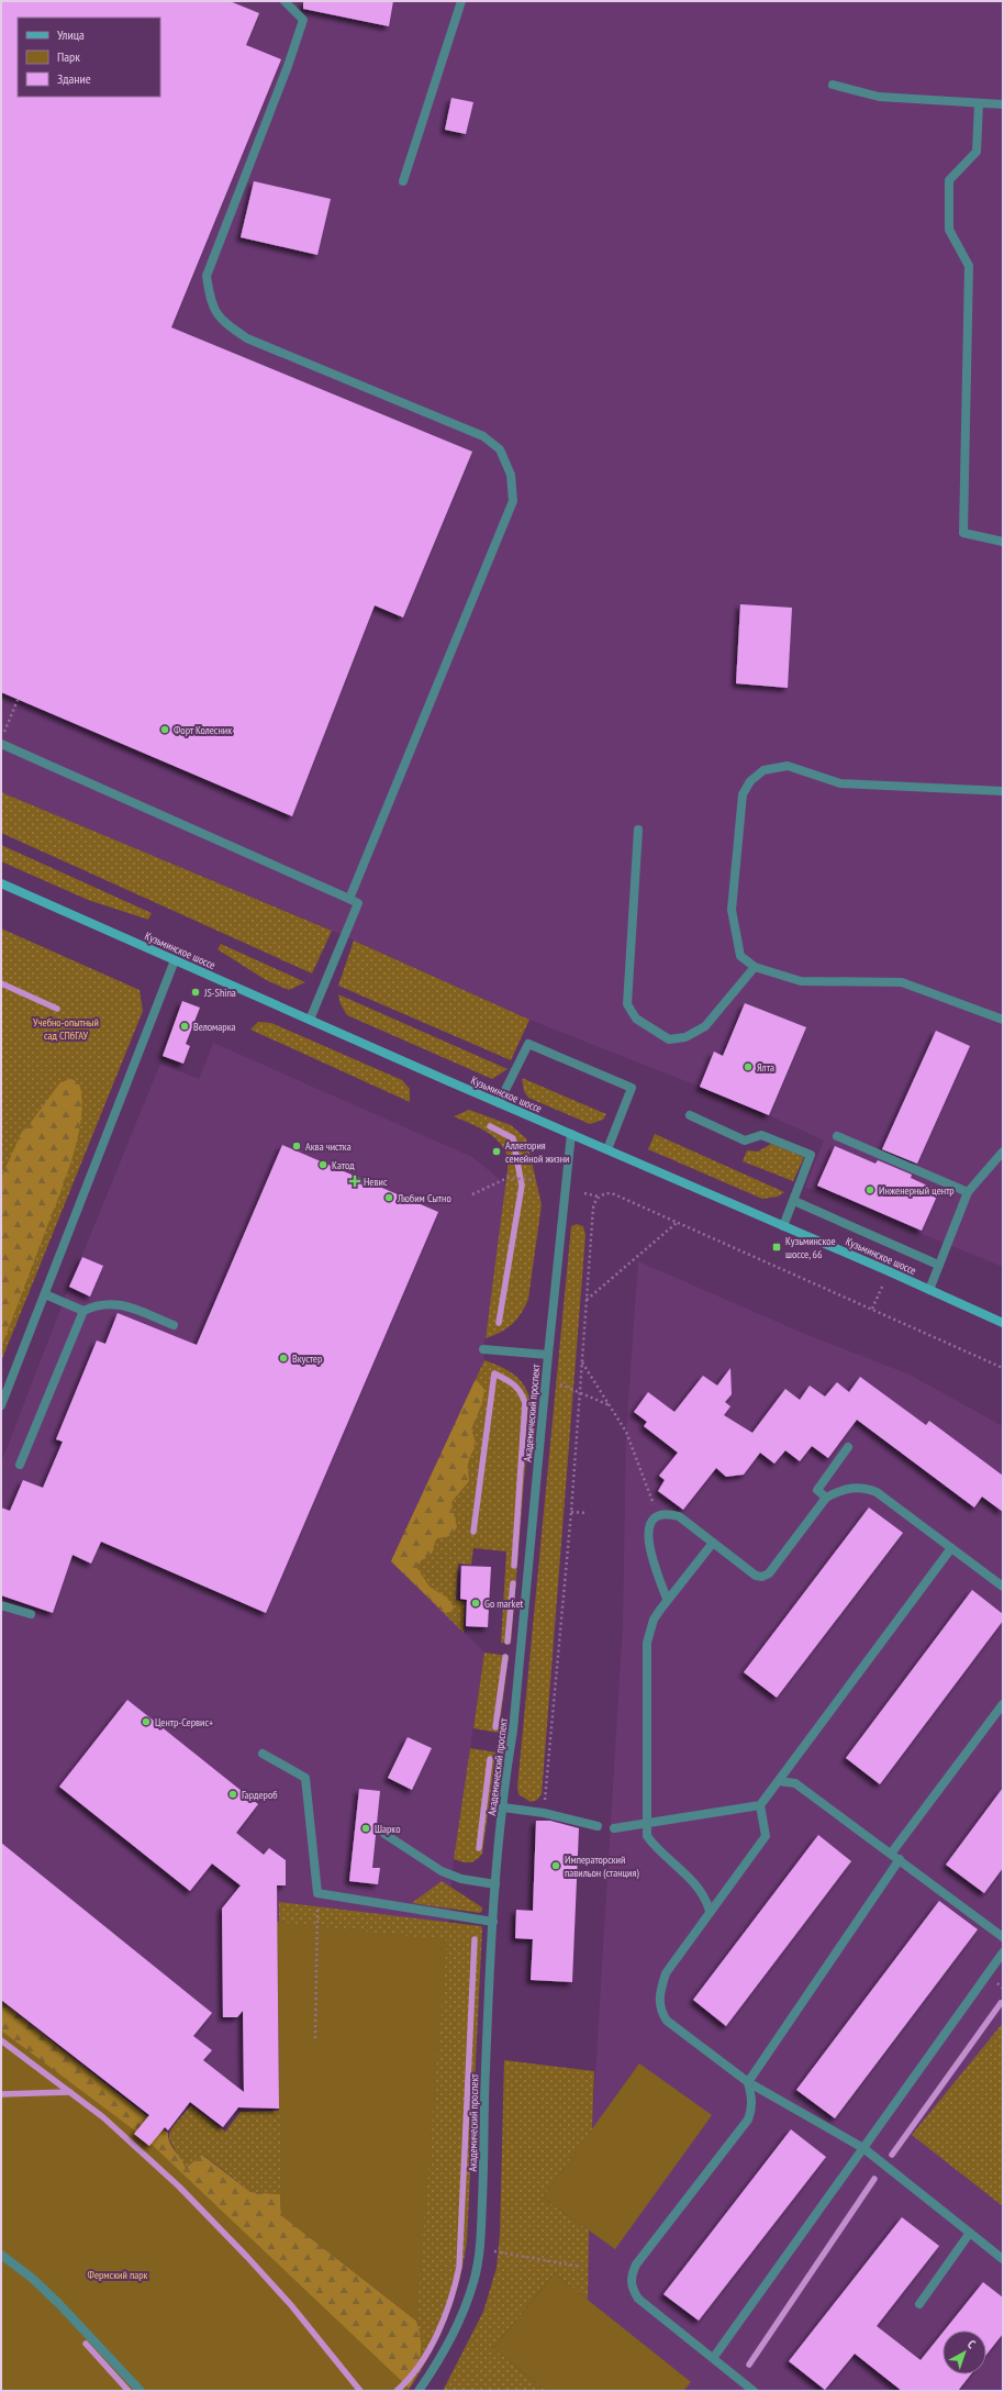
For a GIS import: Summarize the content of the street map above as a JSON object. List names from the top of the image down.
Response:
{
  "streets": {
    "main road": ["Кузьминское шоссе"],
    "street": ["Академический проспект"]
  },
  "crossings": [
    ["Кузьминское шоссе", "Академический проспект"]
  ],
  "parks": ["Учебно-опытный сад СПбГАУ", "Фермский парк"],
  "places": {
    "other": [
      "Форт Колесник",
      "JS-Shina",
      "Веломарка",
      "Ялта",
      "Аква чистка",
      "Аллегория семейной жизни",
      "Катод",
      "Инженерный центр",
      "Любим Сытно",
      "Вкустер",
      "Go market",
      "Центр-Сервис+",
      "Гардероб",
      "Шарко",
      "Императорский павильон (станция)"
    ],
    "health": ["Невис"],
    "transit": ["Кузьминское шоссе, 66"]
  },
  "legend": ["Улица", "Парк", "Здание"],
  "north": "top right"
}
